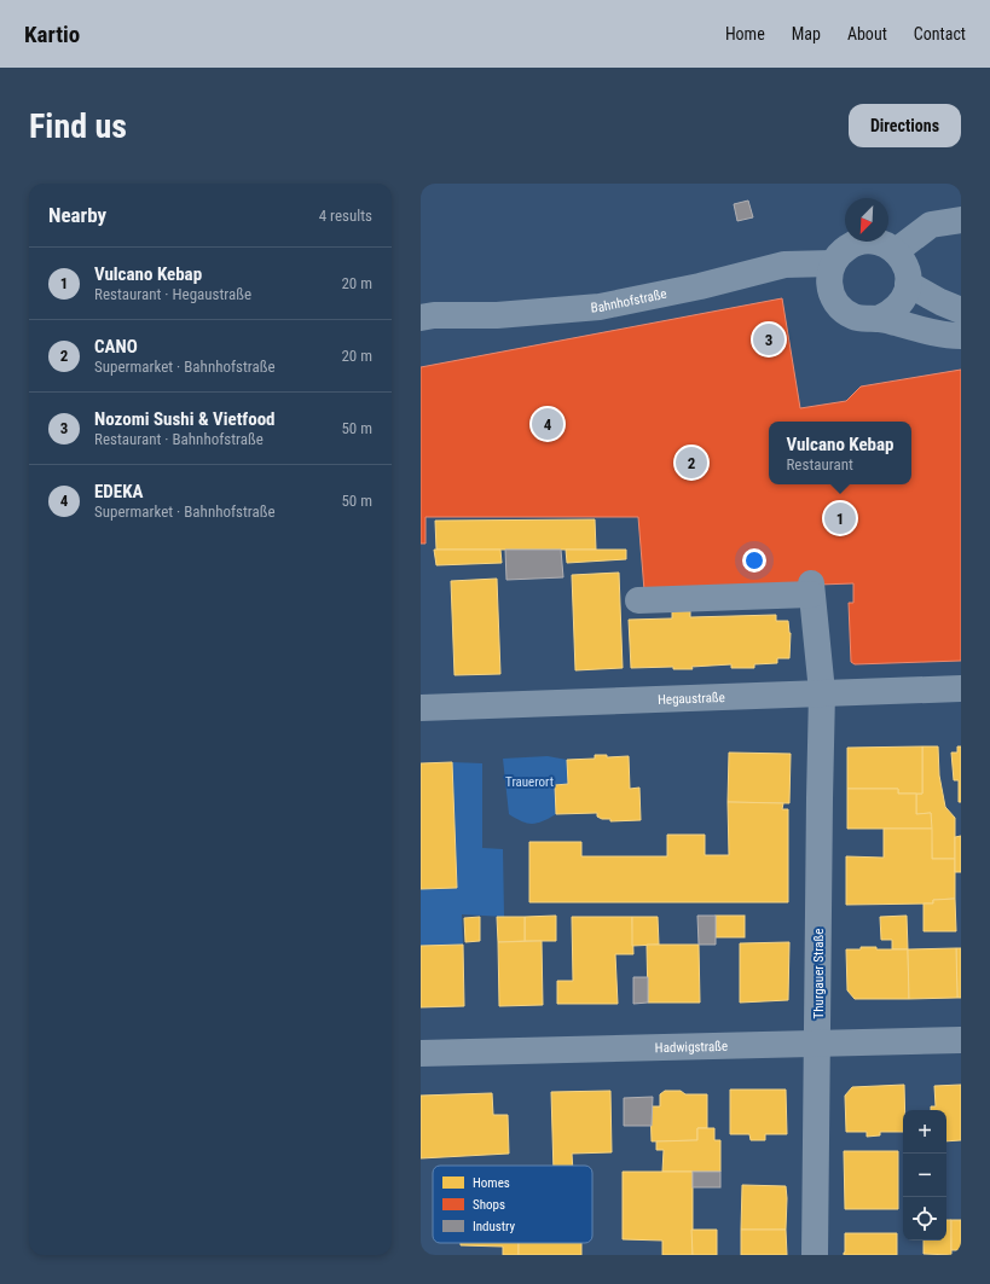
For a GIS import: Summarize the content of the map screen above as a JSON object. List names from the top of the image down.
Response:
{
  "streets": {
    "street": [
      "Bahnhofstraße",
      "Hegaustraße",
      "Thurgauer Straße",
      "Hadwigstraße"
    ]
  },
  "crossings": [
    ["Hegaustraße", "Thurgauer Straße"],
    ["Thurgauer Straße", "Hadwigstraße"]
  ],
  "parks": ["Trauerort"],
  "legend": ["Homes", "Shops", "Industry"],
  "north": "bottom left",
  "page": {
    "header": "Kartio",
    "nav": [
      "Home",
      "Map",
      "About",
      "Contact"
    ],
    "buttons": "Directions",
    "title": "Find us",
    "heading": ["Nearby", "4 results"],
    "list": [
      {
        "mark": "1",
        "name": "Vulcano Kebap",
        "note": "Restaurant · Hegaustraße",
        "value": "20 m"
      },
      {
        "mark": "2",
        "name": "CANO",
        "note": "Supermarket · Bahnhofstraße",
        "value": "20 m"
      },
      {
        "mark": "3",
        "name": "Nozomi Sushi & Vietfood",
        "note": "Restaurant · Bahnhofstraße",
        "value": "50 m"
      },
      {
        "mark": "4",
        "name": "EDEKA",
        "note": "Supermarket · Bahnhofstraße",
        "value": "50 m"
      }
    ],
    "pins": [
      "3",
      "4",
      "2",
      "1"
    ],
    "popup": ["Vulcano Kebap", "Restaurant"],
    "map_buttons": ["+", "−"]
  }
}
